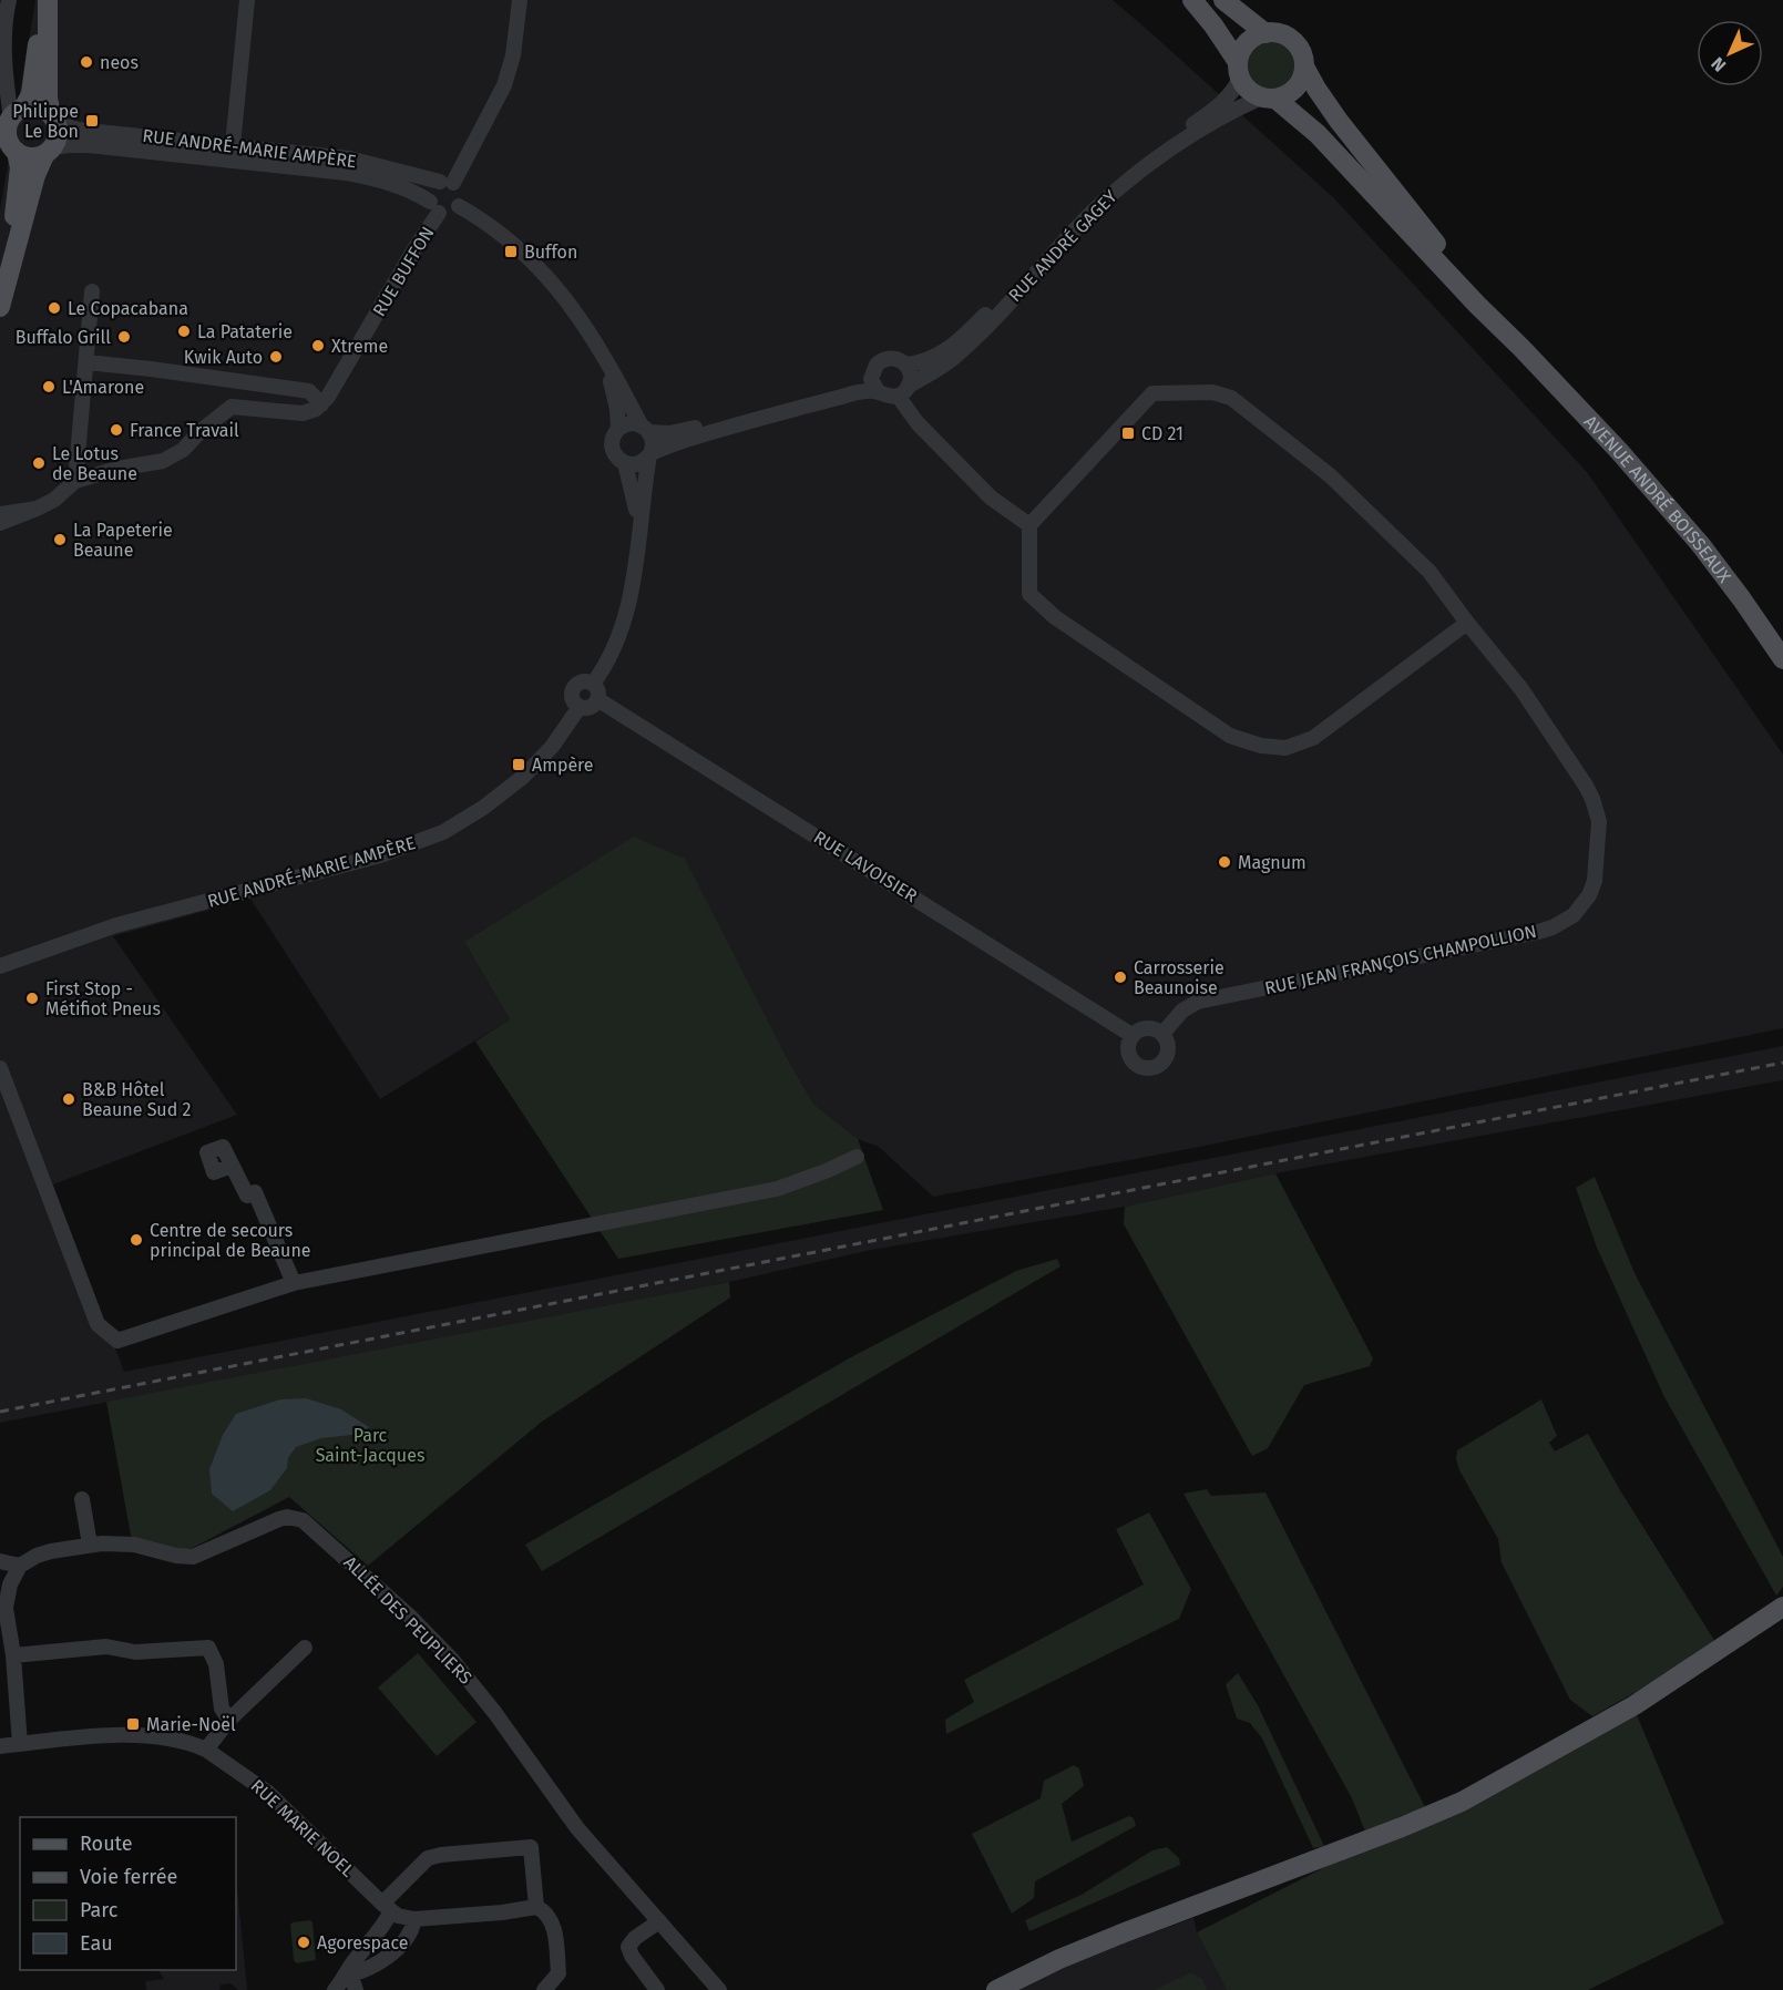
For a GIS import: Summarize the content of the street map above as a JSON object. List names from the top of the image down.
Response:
{
  "streets": {
    "main road": ["AVENUE ANDRÉ BOISSEAUX"],
    "street": [
      "RUE ANDRÉ-MARIE AMPÈRE",
      "RUE ANDRÉ GAGEY",
      "RUE BUFFON",
      "RUE LAVOISIER",
      "RUE JEAN FRANÇOIS CHAMPOLLION",
      "ALLÉE DES PEUPLIERS",
      "RUE MARIE NOEL"
    ]
  },
  "crossings": [
    ["RUE ANDRÉ-MARIE AMPÈRE", "RUE BUFFON"],
    ["RUE ANDRÉ-MARIE AMPÈRE", "RUE LAVOISIER"],
    ["RUE ANDRÉ GAGEY", "AVENUE ANDRÉ BOISSEAUX"],
    ["RUE LAVOISIER", "RUE JEAN FRANÇOIS CHAMPOLLION"]
  ],
  "parks": ["Parc Saint-Jacques"],
  "places": {
    "other": [
      "neos",
      "Le Copacabana",
      "La Pataterie",
      "Buffalo Grill",
      "Xtreme",
      "Kwik Auto",
      "L'Amarone",
      "France Travail",
      "Le Lotus de Beaune",
      "La Papeterie Beaune",
      "Magnum",
      "Carrosserie Beaunoise",
      "First Stop - Métifiot Pneus",
      "B&B Hôtel Beaune Sud 2",
      "Centre de secours principal de Beaune",
      "Agorespace"
    ],
    "transit": [
      "Philippe Le Bon",
      "Buffon",
      "CD 21",
      "Ampère",
      "Marie-Noël"
    ]
  },
  "legend": [
    "Route",
    "Voie ferrée",
    "Parc",
    "Eau"
  ],
  "north": "bottom left"
}
